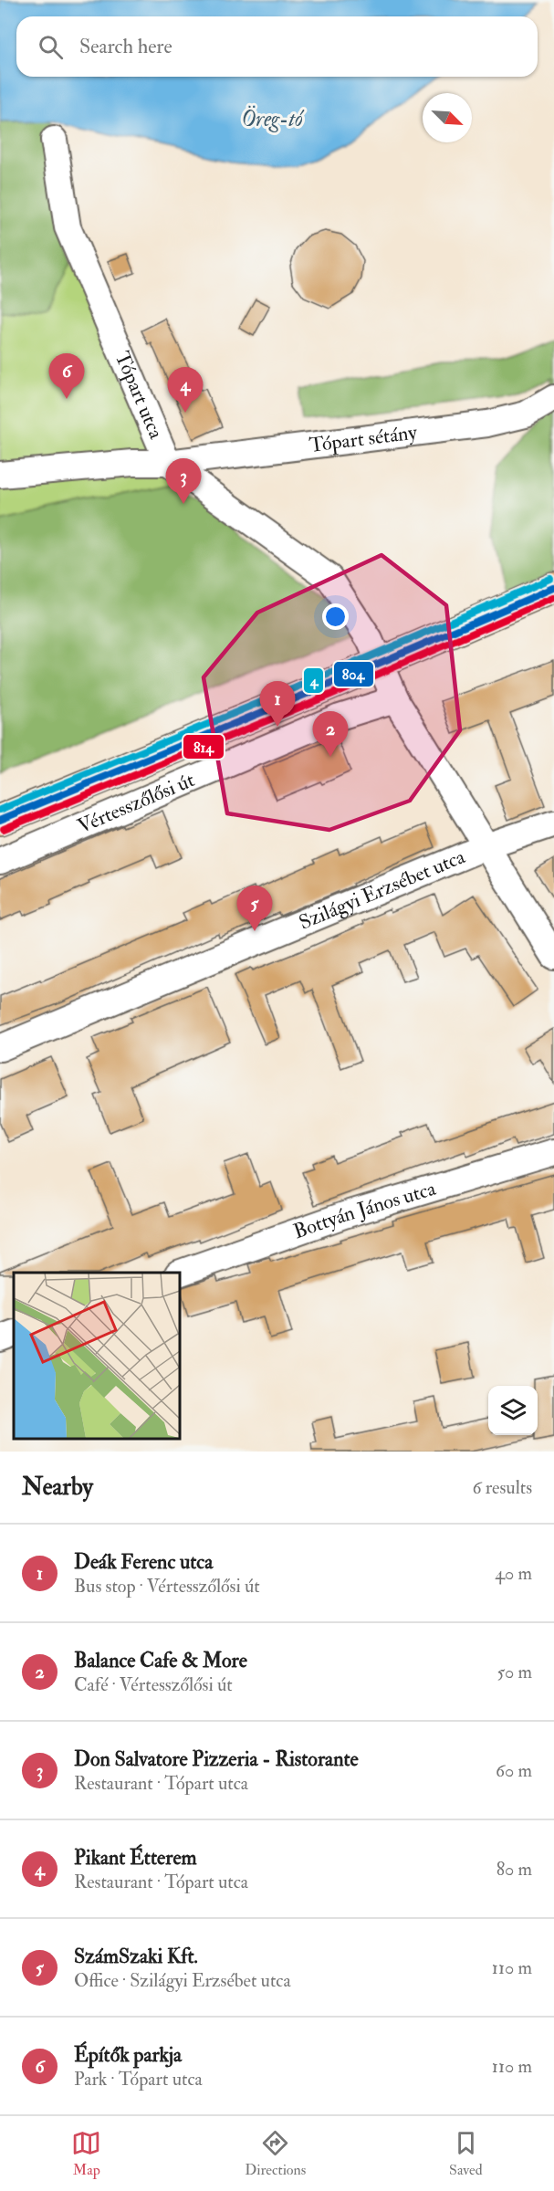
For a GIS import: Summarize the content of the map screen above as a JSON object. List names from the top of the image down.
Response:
{
  "streets": {
    "main road": ["Vértesszőlősi út"],
    "street": [
      "Tópart utca",
      "Tópart sétány",
      "Szilágyi Erzsébet utca",
      "Bottyán János utca"
    ]
  },
  "crossings": [
    ["Tópart utca", "Tópart sétány"],
    ["Tópart utca", "Vértesszőlősi út"],
    ["Tópart utca", "Szilágyi Erzsébet utca"]
  ],
  "water": ["Öreg-tó"],
  "lines": ["transit line 4", "transit line 804", "transit line 814"],
  "north": "bottom right",
  "page": {
    "search": "Search here",
    "pins": [
      "6",
      "4",
      "3",
      "1",
      "2",
      "5"
    ],
    "heading": ["Nearby", "6 results"],
    "list": [
      {
        "mark": "1",
        "name": "Deák Ferenc utca",
        "note": "Bus stop · Vértesszőlősi út",
        "value": "40 m"
      },
      {
        "mark": "2",
        "name": "Balance Cafe & More",
        "note": "Café · Vértesszőlősi út",
        "value": "50 m"
      },
      {
        "mark": "3",
        "name": "Don Salvatore Pizzeria - Ristorante",
        "note": "Restaurant · Tópart utca",
        "value": "60 m"
      },
      {
        "mark": "4",
        "name": "Pikant Étterem",
        "note": "Restaurant · Tópart utca",
        "value": "80 m"
      },
      {
        "mark": "5",
        "name": "SzámSzaki Kft.",
        "note": "Office · Szilágyi Erzsébet utca",
        "value": "110 m"
      },
      {
        "mark": "6",
        "name": "Építők parkja",
        "note": "Park · Tópart utca",
        "value": "110 m"
      }
    ],
    "nav": ["Map", "Directions", "Saved"]
  }
}
